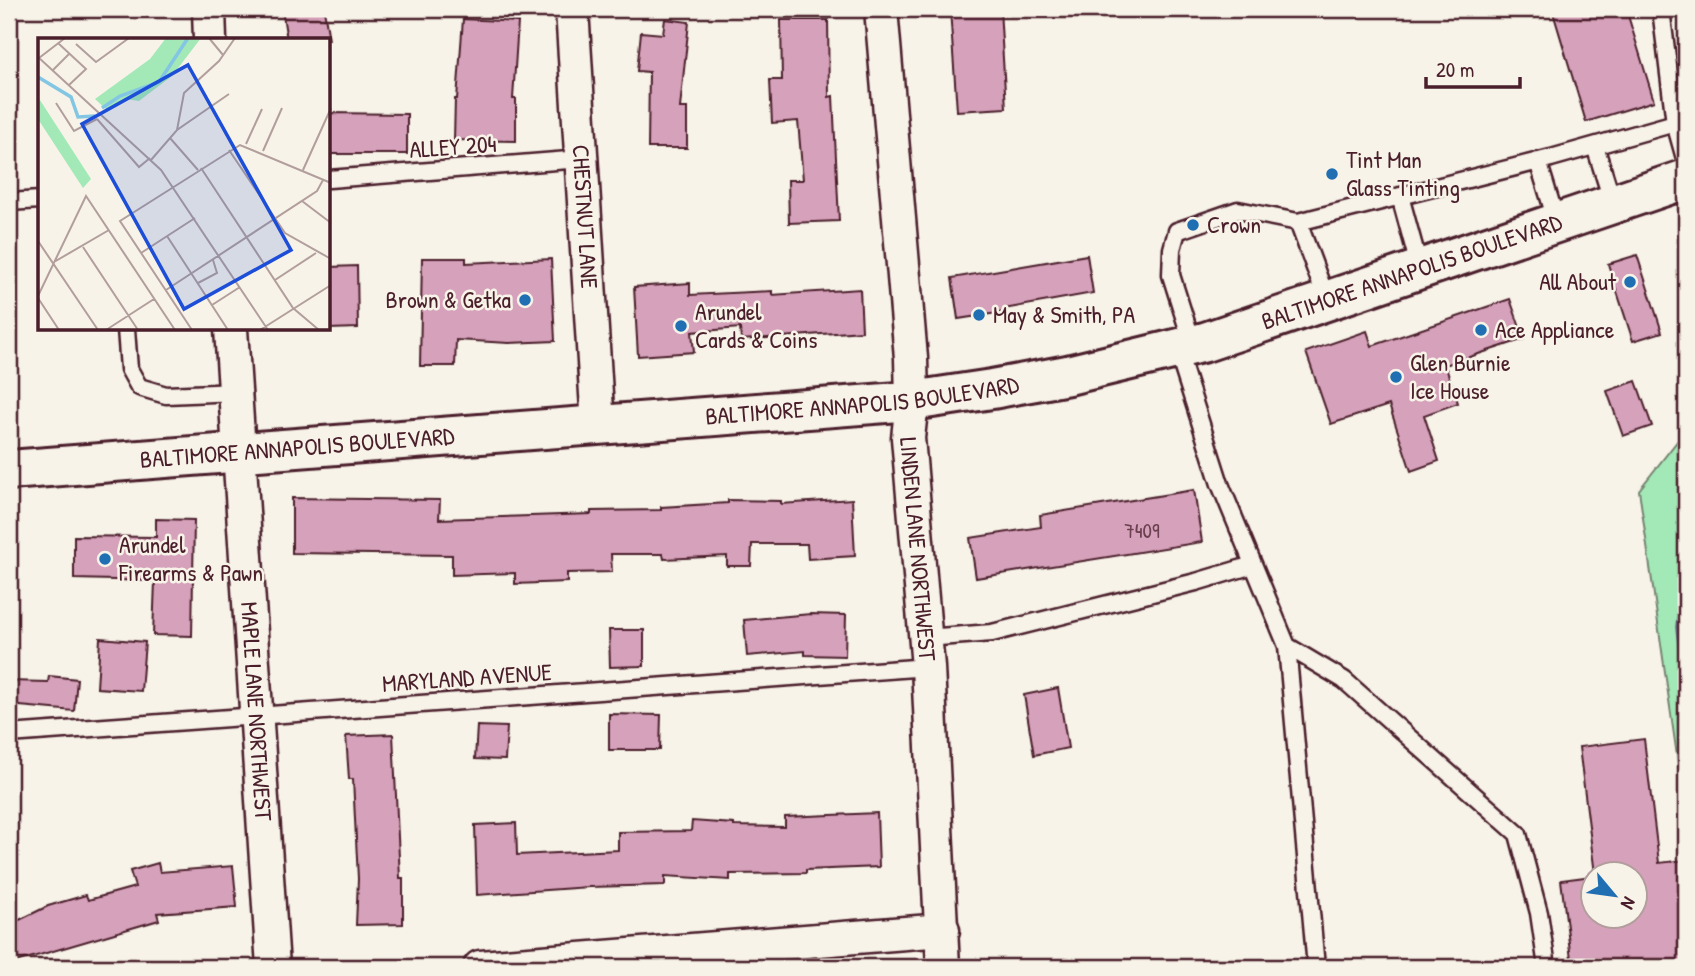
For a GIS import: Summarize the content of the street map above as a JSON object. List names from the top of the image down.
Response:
{
  "streets": {
    "main road": ["BALTIMORE ANNAPOLIS BOULEVARD"],
    "street": ["CHESTNUT LANE", "LINDEN LANE NORTHWEST", "MAPLE LANE NORTHWEST"],
    "lane": ["ALLEY 204", "MARYLAND AVENUE"]
  },
  "crossings": [
    ["ALLEY 204", "CHESTNUT LANE"],
    ["CHESTNUT LANE", "BALTIMORE ANNAPOLIS BOULEVARD"],
    ["BALTIMORE ANNAPOLIS BOULEVARD", "LINDEN LANE NORTHWEST"],
    ["BALTIMORE ANNAPOLIS BOULEVARD", "MAPLE LANE NORTHWEST"],
    ["LINDEN LANE NORTHWEST", "MARYLAND AVENUE"],
    ["MARYLAND AVENUE", "MAPLE LANE NORTHWEST"]
  ],
  "places": [
    "Tint Man Glass Tinting",
    "Crown",
    "All About",
    "Brown & Getka",
    "May & Smith, PA",
    "Arundel Cards & Coins",
    "Ace Appliance",
    "Glen Burnie Ice House",
    "Arundel Firearms & Pawn"
  ],
  "house_numbers": ["7409"],
  "scale_bar": "20 m",
  "north": "bottom right"
}
